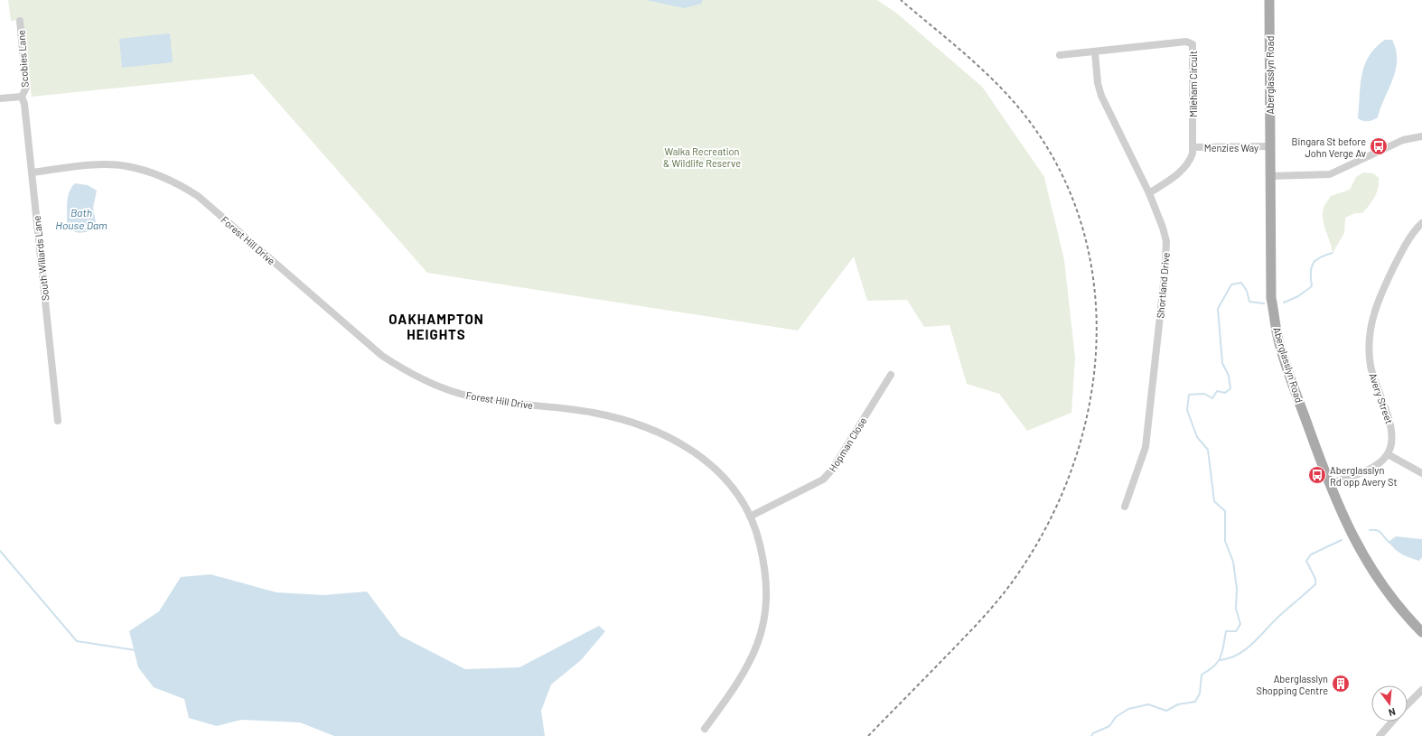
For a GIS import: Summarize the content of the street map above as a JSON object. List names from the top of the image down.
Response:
{
  "streets": {
    "main road": ["Aberglasslyn Road"],
    "street": [
      "Scobies Lane",
      "Mileham Circuit",
      "Menzies Way",
      "Forest Hill Drive",
      "South Willards Lane",
      "Shortland Drive",
      "Avery Street",
      "Hopman Close"
    ]
  },
  "crossings": [
    ["Scobies Lane", "South Willards Lane"],
    ["Aberglasslyn Road", "Menzies Way"],
    ["Mileham Circuit", "Menzies Way"],
    ["Mileham Circuit", "Shortland Drive"],
    ["Forest Hill Drive", "South Willards Lane"],
    ["Forest Hill Drive", "Hopman Close"]
  ],
  "districts": ["OAKHAMPTON HEIGHTS"],
  "water": ["Bath House Dam"],
  "parks": ["Walka Recreation & Wildlife Reserve"],
  "places": {
    "bus stop": ["Bingara St before John Verge Av", "Aberglasslyn Rd opp Avery St"],
    "building": ["Aberglasslyn Shopping Centre"]
  },
  "north": "bottom"
}
